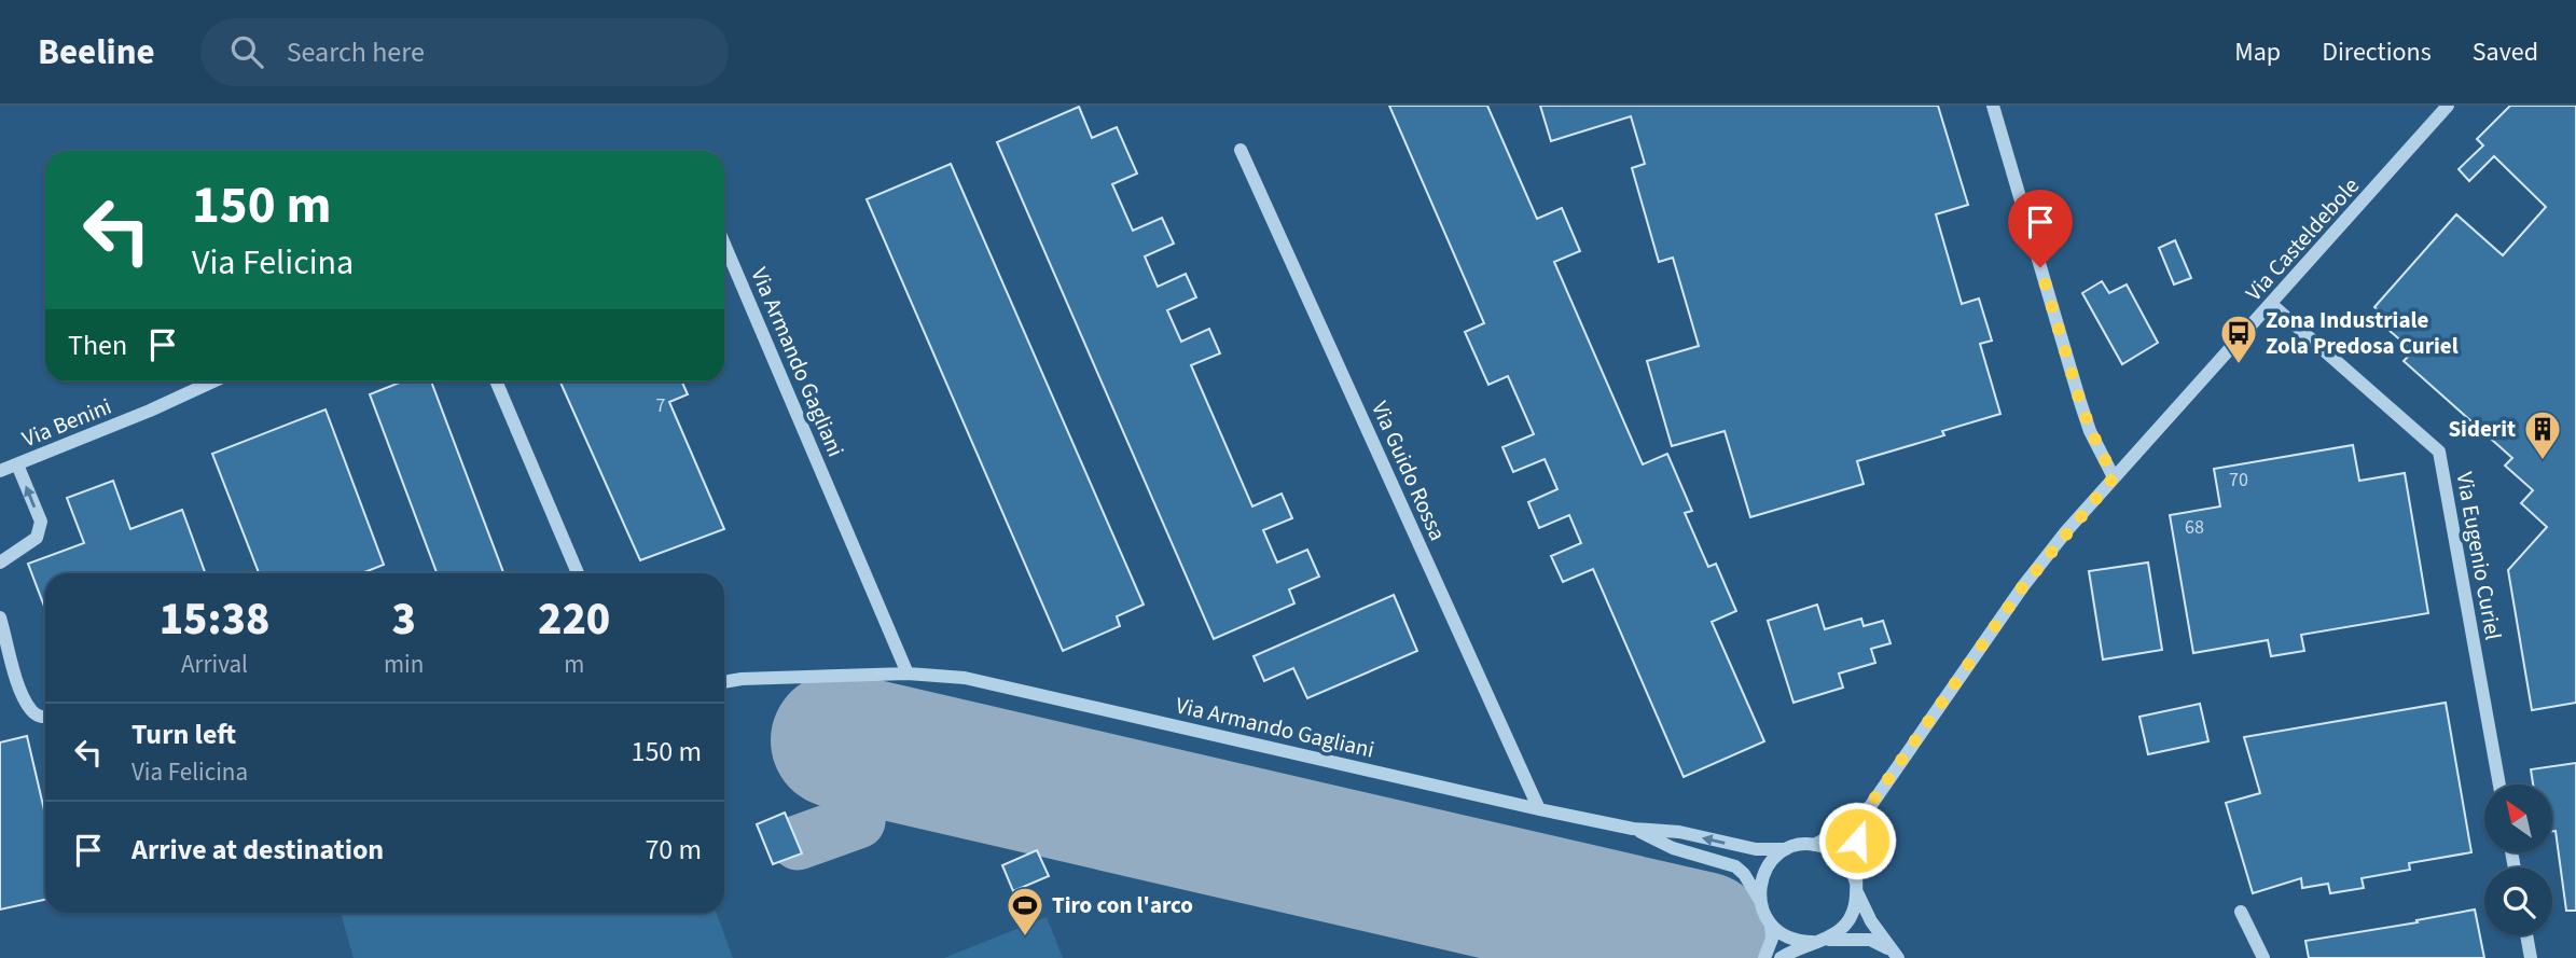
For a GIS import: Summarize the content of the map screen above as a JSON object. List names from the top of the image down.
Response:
{
  "streets": {
    "street": [
      "Via Casteldebole",
      "Via Armando Gagliani",
      "Via Benini",
      "Via Guido Rossa",
      "Via Eugenio Curiel"
    ]
  },
  "crossings": [
    ["Via Casteldebole", "Via Eugenio Curiel"],
    ["Via Armando Gagliani", "Via Guido Rossa"]
  ],
  "places": {
    "bus stop": ["Zona Industriale Zola Predosa Curiel"],
    "building": ["Siderit"],
    "sports": ["Tiro con l'arco"]
  },
  "house_numbers": ["7", "70", "68"],
  "north": "top left",
  "page": {
    "header": "Beeline",
    "search": "Search here",
    "nav": ["Map", "Directions", "Saved"],
    "turn": ["150 m", "Via Felicina"],
    "then": "Then",
    "eta": [
      "15:38",
      "Arrival",
      "3",
      "min",
      "220",
      "m"
    ],
    "list": [
      {
        "name": "Turn left",
        "note": "Via Felicina",
        "value": "150 m"
      },
      {
        "name": "Arrive at destination",
        "value": "70 m"
      }
    ]
  }
}
